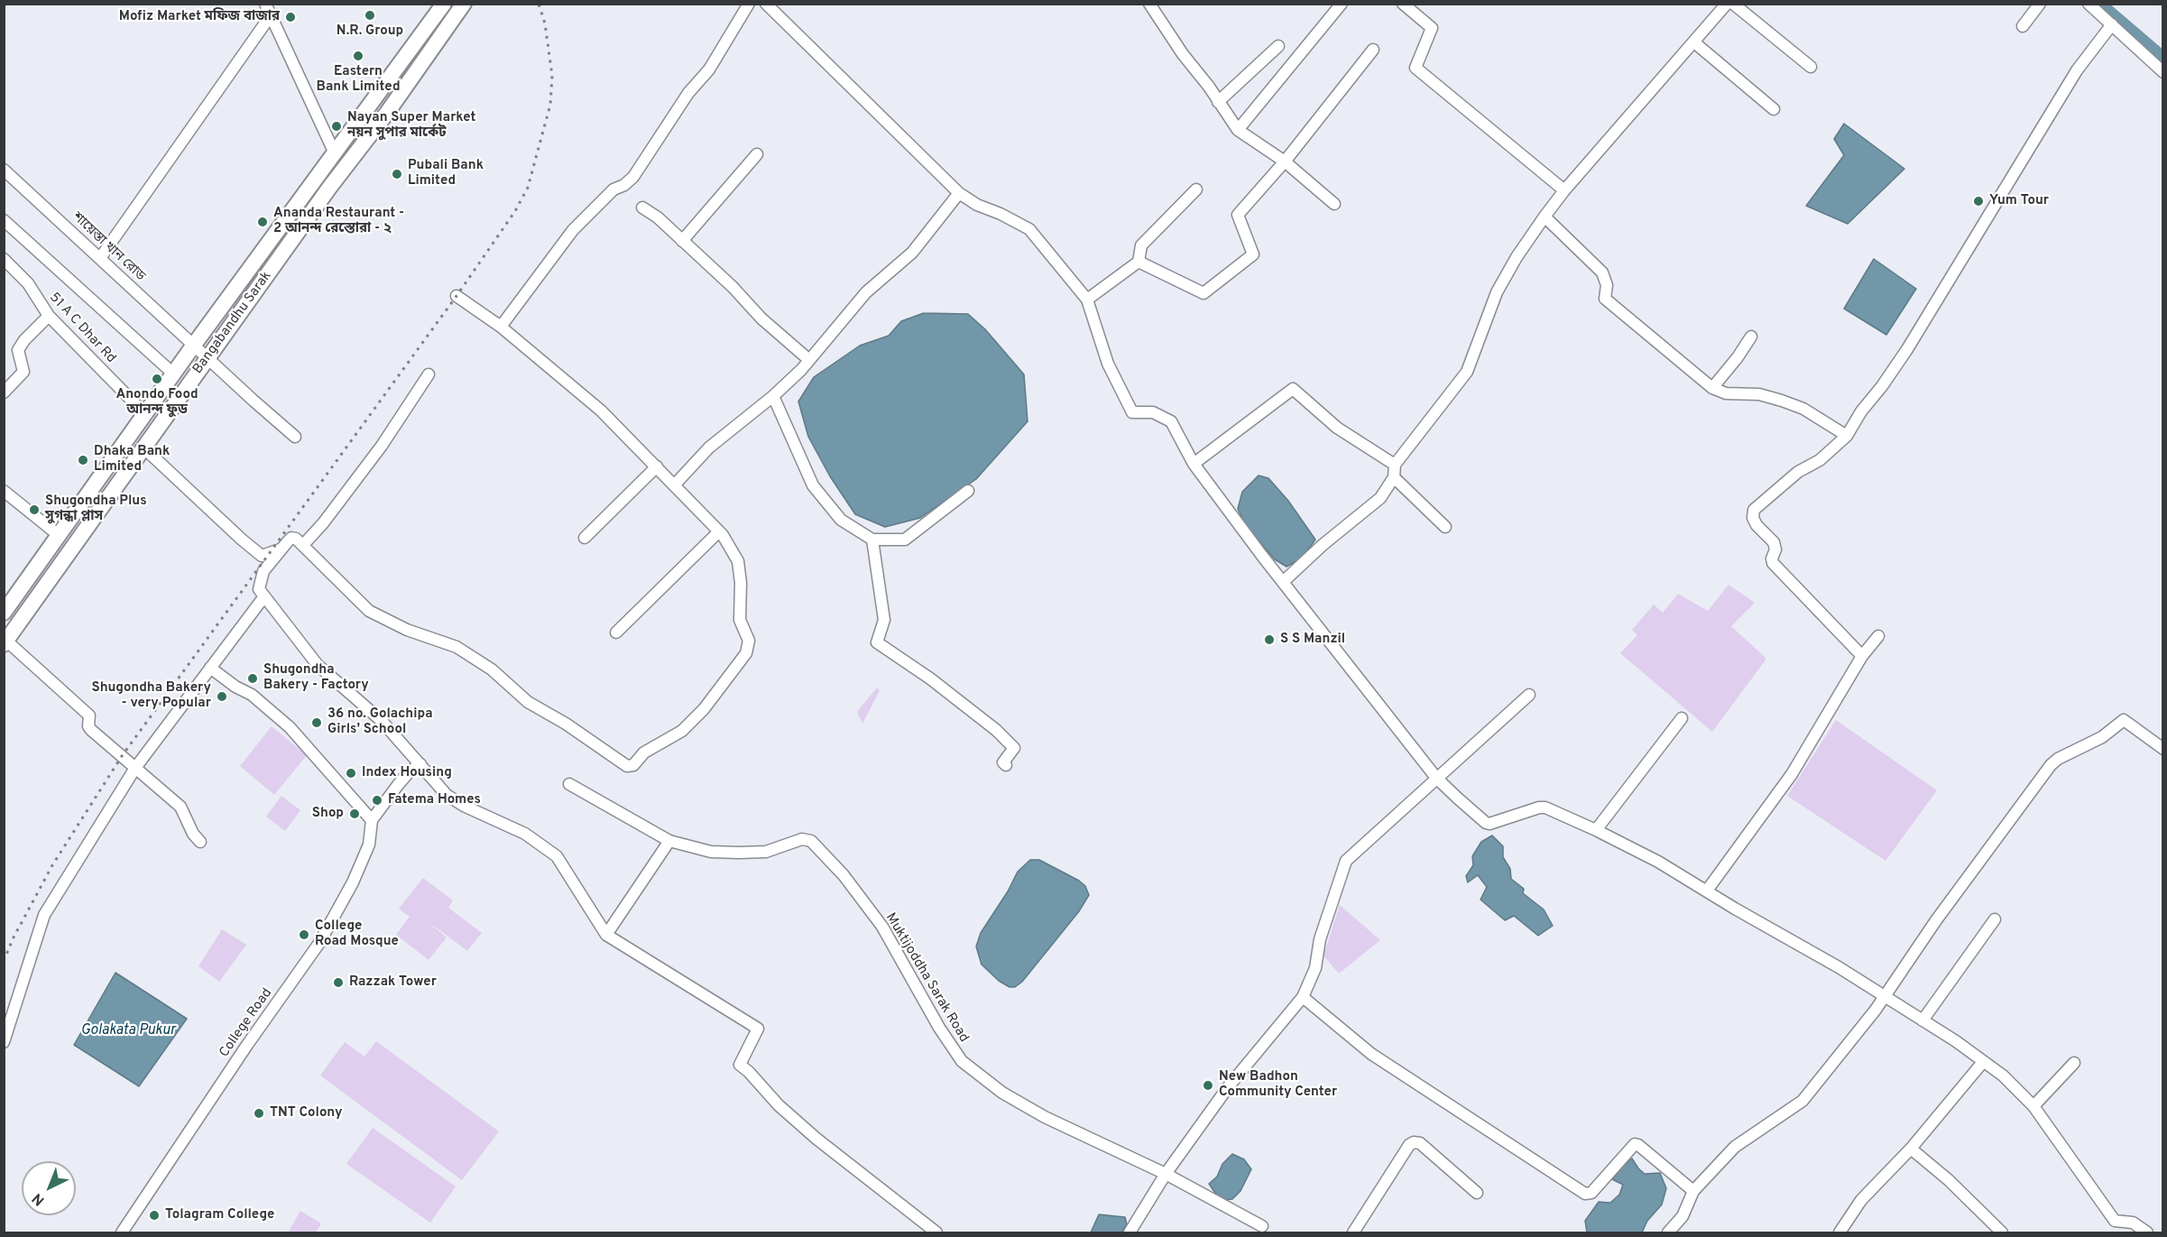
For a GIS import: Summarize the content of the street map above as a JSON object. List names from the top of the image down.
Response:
{
  "streets": {
    "main road": ["Bangabandhu Sarak"],
    "street": [
      "শায়েস্তা খান রোড",
      "51 A C Dhar Rd",
      "Muktijoddha Sarak Road",
      "College Road"
    ]
  },
  "crossings": [
    ["শায়েস্তা খান রোড", "Bangabandhu Sarak"],
    ["Bangabandhu Sarak", "51 A C Dhar Rd"]
  ],
  "water": ["Golakata Pukur"],
  "places": [
    "N.R. Group",
    "Mofiz Market মফিজ বাজার",
    "Eastern Bank Limited",
    "Nayan Super Market নয়ন সুপার মার্কেট",
    "Pubali Bank Limited",
    "Yum Tour",
    "Ananda Restaurant - 2 আনন্দ রেস্তোরা - ২",
    "Anondo Food আনন্দ ফুড",
    "Dhaka Bank Limited",
    "Shugondha Plus সুগন্ধা প্লাস",
    "S S Manzil",
    "Shugondha Bakery - Factory",
    "Shugondha Bakery - very Popular",
    "36 no. Golachipa Girls' School",
    "Index Housing",
    "Fatema Homes",
    "Shop",
    "College Road Mosque",
    "Razzak Tower",
    "New Badhon Community Center",
    "TNT Colony",
    "Tolagram College"
  ],
  "north": "bottom left"
}
